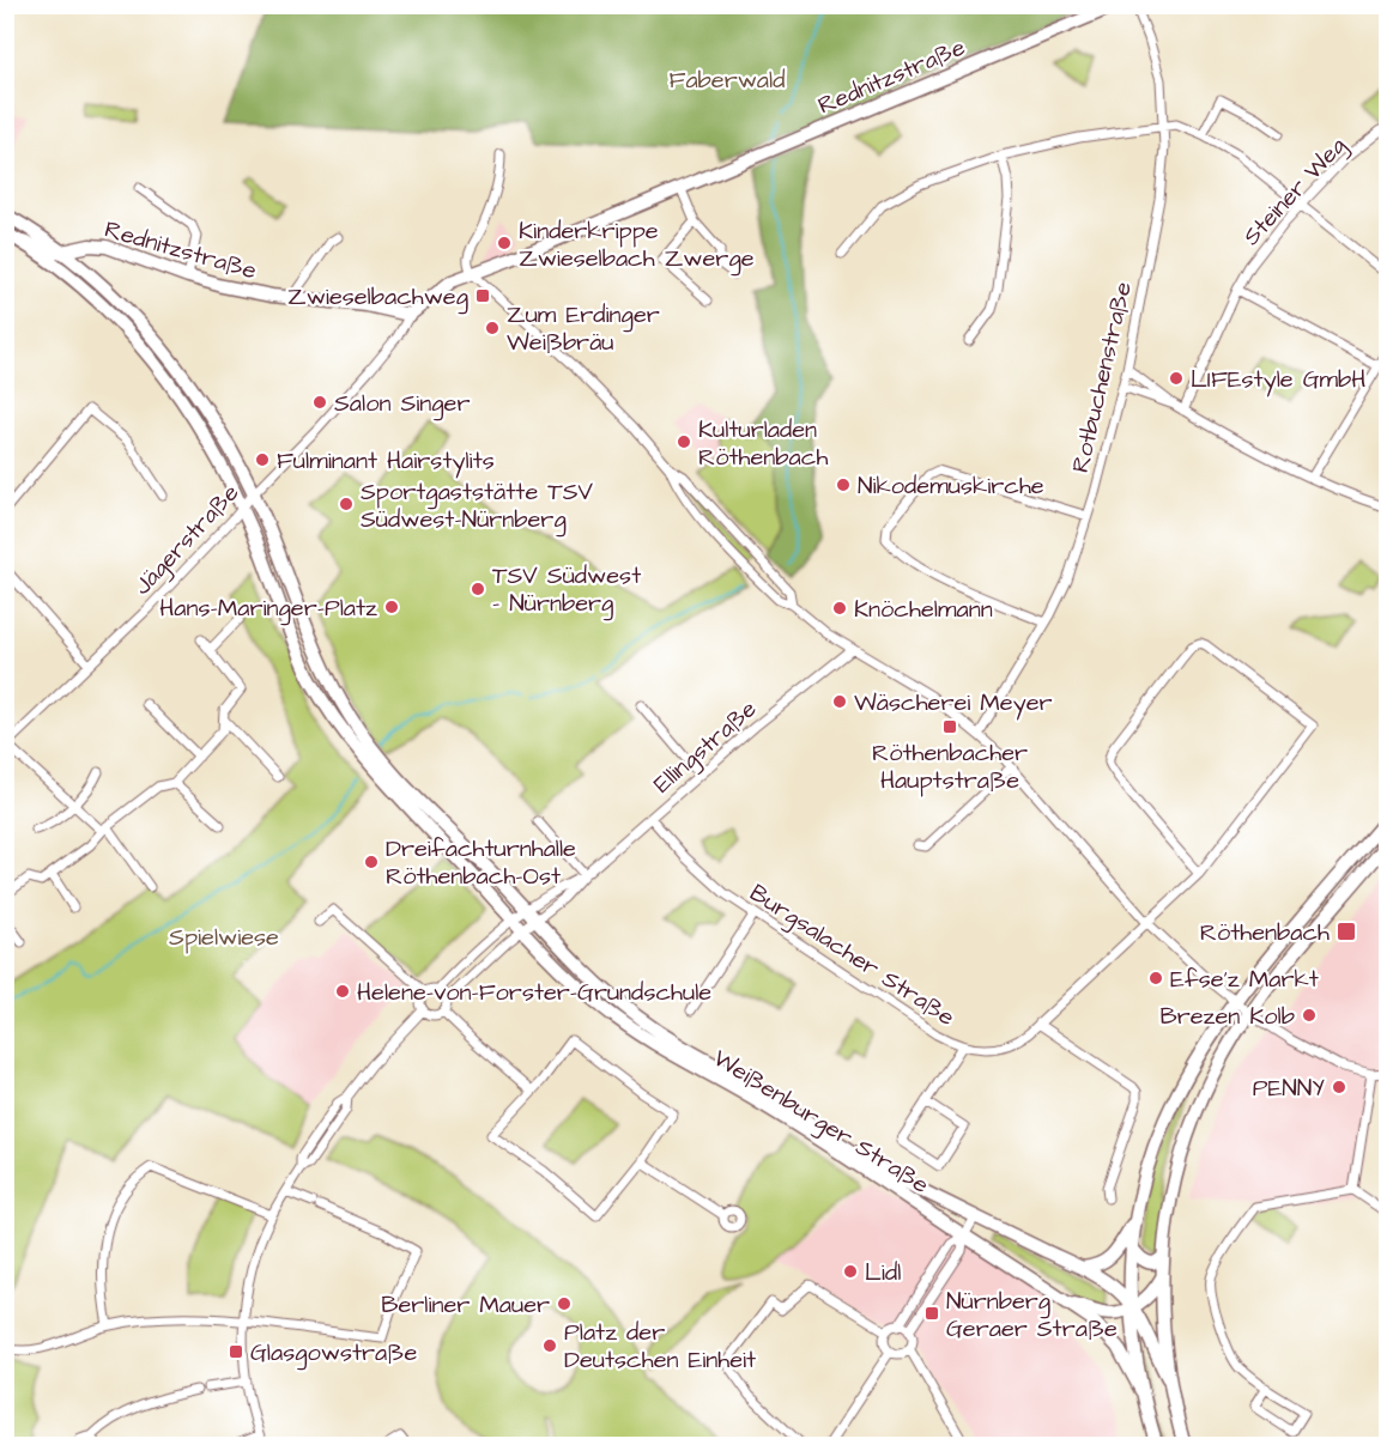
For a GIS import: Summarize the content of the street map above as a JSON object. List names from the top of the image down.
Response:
{
  "streets": {
    "main road": ["Rednitzstraße", "Weißenburger Straße"],
    "street": [
      "Steiner Weg",
      "Rotbuchenstraße",
      "Jägerstraße",
      "Ellingstraße",
      "Burgsalacher Straße"
    ]
  },
  "crossings": [
    ["Rednitzstraße", "Jägerstraße"],
    ["Rednitzstraße", "Weißenburger Straße"],
    ["Jägerstraße", "Weißenburger Straße"],
    ["Ellingstraße", "Burgsalacher Straße"],
    ["Ellingstraße", "Weißenburger Straße"]
  ],
  "parks": ["Faberwald", "Spielwiese"],
  "places": {
    "other": [
      "Kinderkrippe Zwieselbach Zwerge",
      "Zum Erdinger Weißbräu",
      "LIFEstyle GmbH",
      "Salon Singer",
      "Kulturladen Röthenbach",
      "Fulminant Hairstylits",
      "Nikodemuskirche",
      "Sportgaststätte TSV Südwest-Nürnberg",
      "TSV Südwest - Nürnberg",
      "Hans-Maringer-Platz",
      "Knöchelmann",
      "Wäscherei Meyer",
      "Dreifachturnhalle Röthenbach-Ost",
      "Efse'z Markt",
      "Helene-von-Forster-Grundschule",
      "Brezen Kolb",
      "PENNY",
      "Lidl",
      "Berliner Mauer",
      "Platz der Deutschen Einheit"
    ],
    "transit": [
      "Zwieselbachweg",
      "Röthenbacher Hauptstraße",
      "Röthenbach",
      "Nürnberg Geraer Straße",
      "Glasgowstraße"
    ]
  }
}
